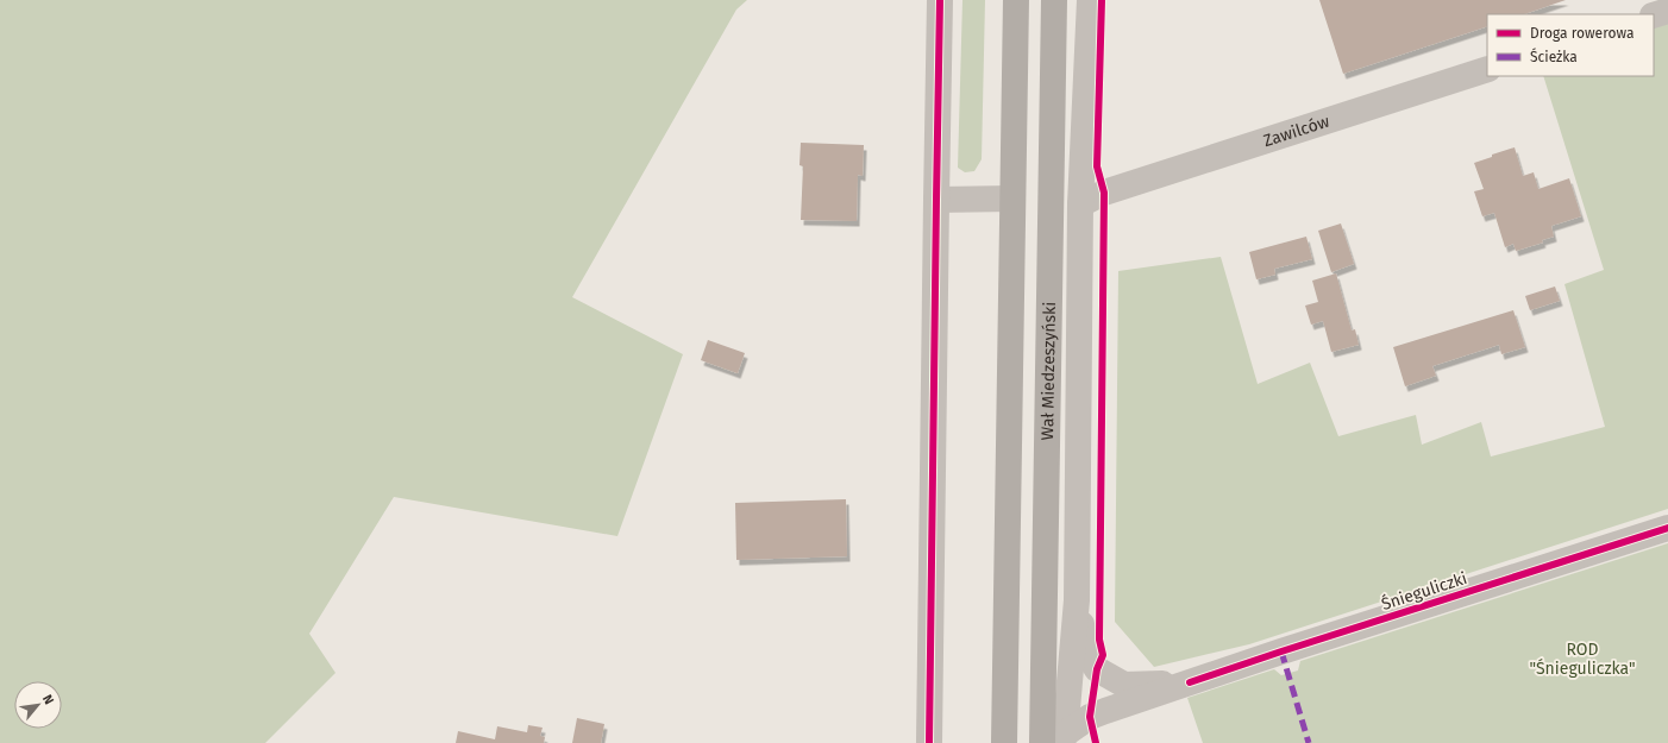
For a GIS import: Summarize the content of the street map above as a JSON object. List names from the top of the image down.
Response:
{
  "streets": {
    "main road": ["Wał Miedzeszyński"],
    "street": ["Zawilców", "Śnieguliczki"]
  },
  "crossings": [
    ["Wał Miedzeszyński", "Śnieguliczki"]
  ],
  "parks": ["ROD \"Śnieguliczka\""],
  "legend": ["Droga rowerowa", "Ścieżka"],
  "north": "top right"
}
